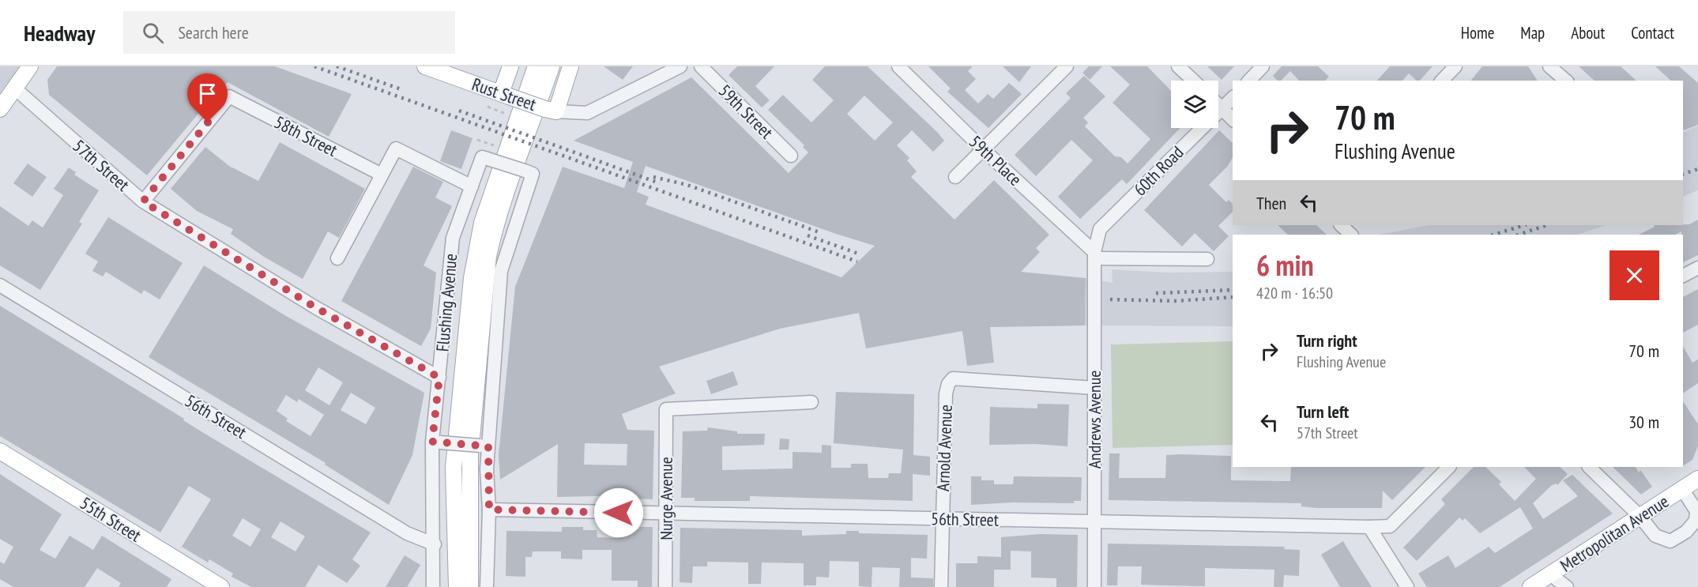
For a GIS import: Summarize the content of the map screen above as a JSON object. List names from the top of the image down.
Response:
{
  "streets": {
    "main road": [
      "Rust Street",
      "Flushing Avenue",
      "55th Street",
      "Metropolitan Avenue"
    ],
    "street": [
      "59th Street",
      "58th Street",
      "59th Place",
      "57th Street",
      "60th Road",
      "56th Street",
      "Andrews Avenue",
      "Arnold Avenue",
      "Nurge Avenue"
    ]
  },
  "crossings": [
    ["58th Street", "57th Street"],
    ["59th Place", "60th Road"],
    ["59th Place", "Andrews Avenue"],
    ["57th Street", "Flushing Avenue"],
    ["60th Road", "Andrews Avenue"],
    ["Flushing Avenue", "56th Street"],
    ["56th Street", "Andrews Avenue"],
    ["56th Street", "Arnold Avenue"],
    ["56th Street", "Nurge Avenue"],
    ["Andrews Avenue", "Arnold Avenue"]
  ],
  "page": {
    "header": "Headway",
    "search": "Search here",
    "nav": [
      "Home",
      "Map",
      "About",
      "Contact"
    ],
    "turn": ["70 m", "Flushing Avenue"],
    "then": "Then",
    "heading": ["6 min", "420 m · 16:50"],
    "list": [
      {
        "name": "Turn right",
        "note": "Flushing Avenue",
        "value": "70 m"
      },
      {
        "name": "Turn left",
        "note": "57th Street",
        "value": "30 m"
      }
    ]
  }
}
